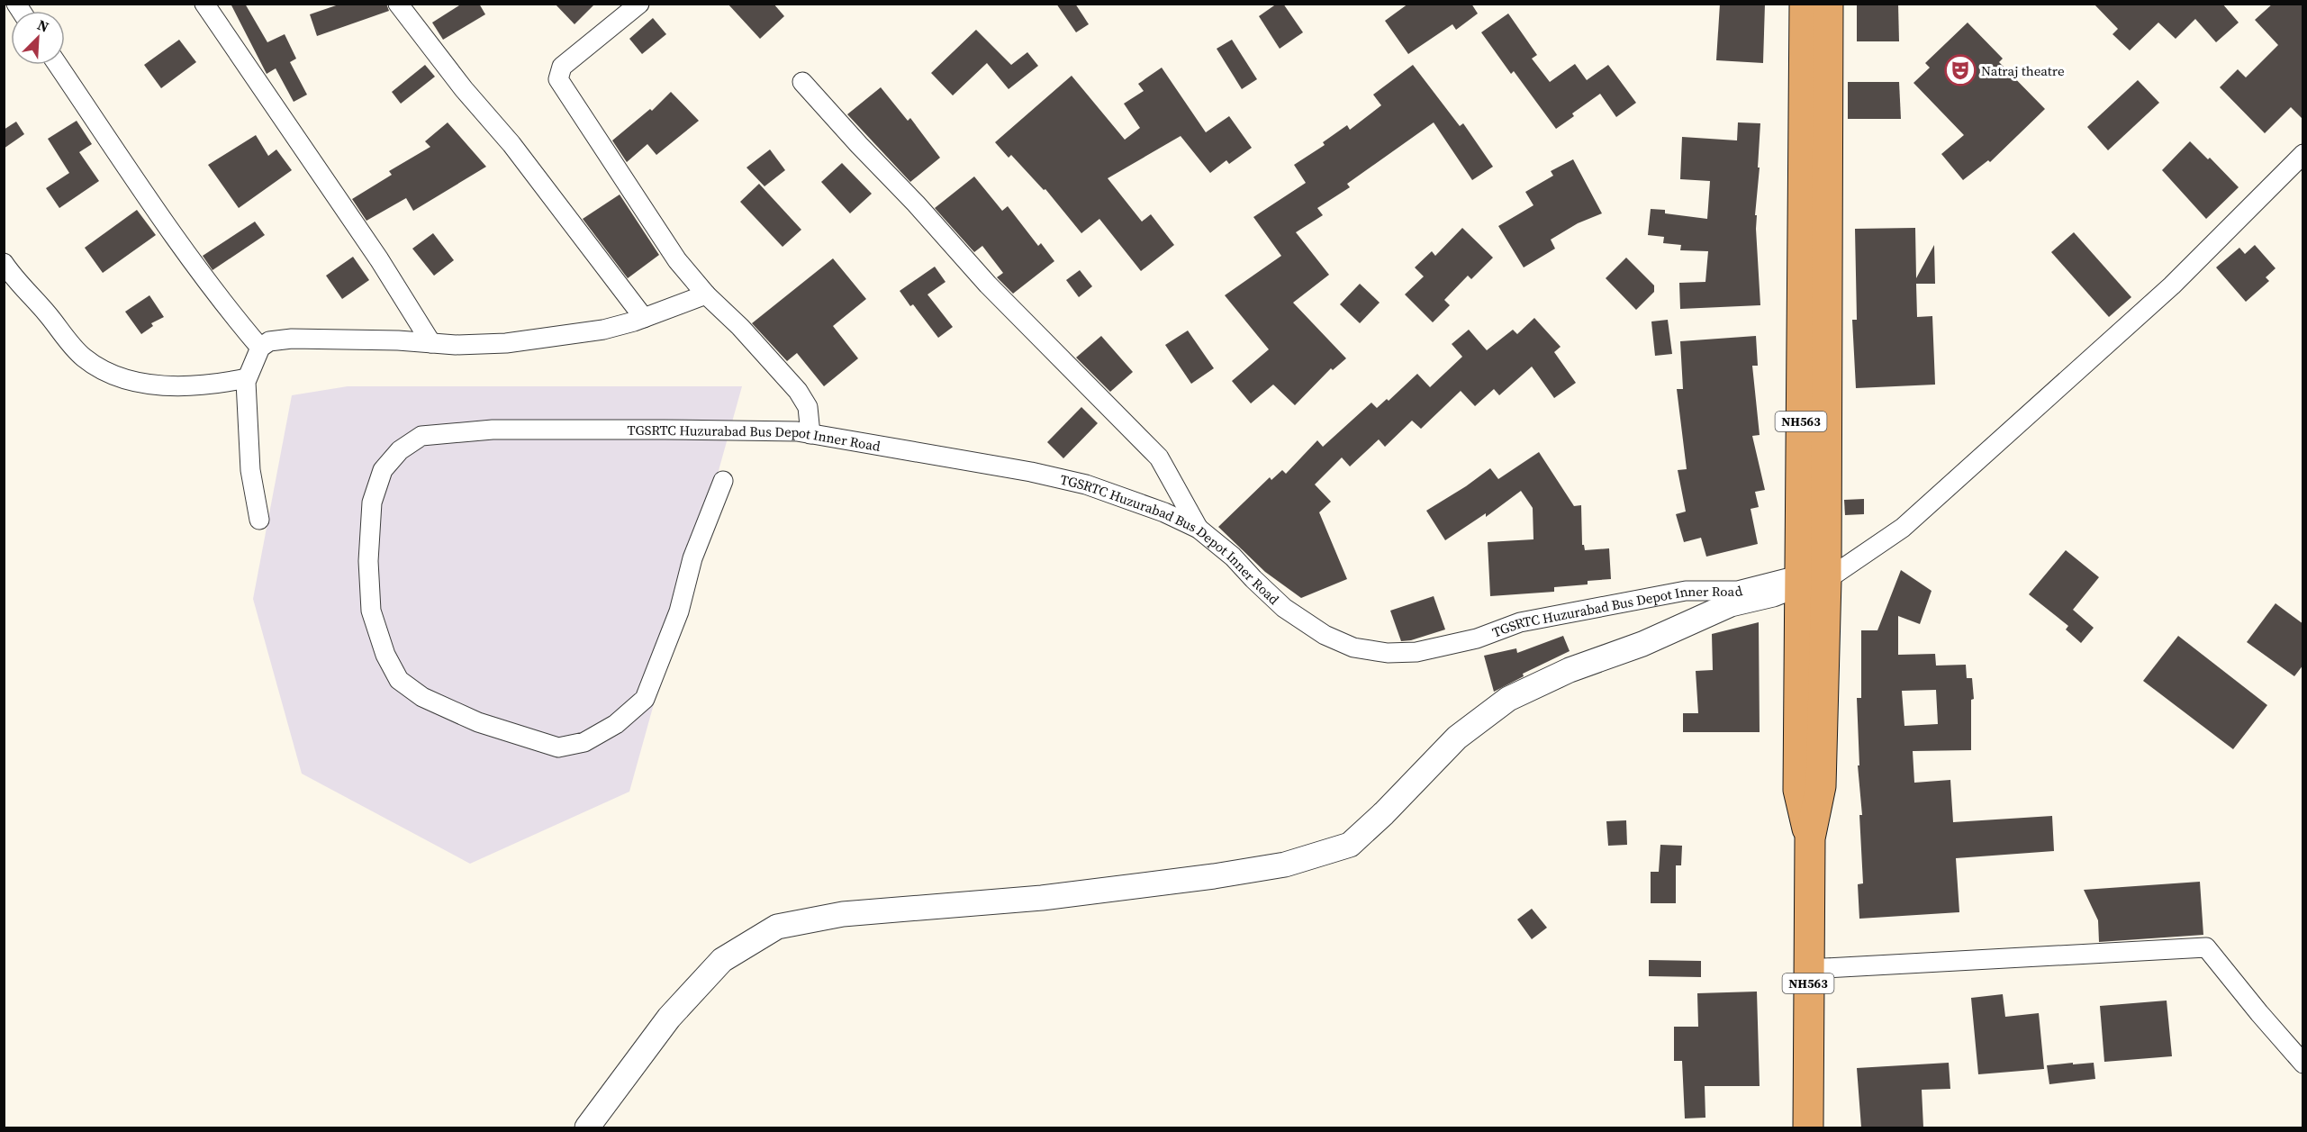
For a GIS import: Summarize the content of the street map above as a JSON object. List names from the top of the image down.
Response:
{
  "streets": {
    "highway": ["NH563"],
    "street": ["TGSRTC Huzurabad Bus Depot Inner Road"]
  },
  "crossings": [
    ["NH563", "TGSRTC Huzurabad Bus Depot Inner Road"]
  ],
  "places": {
    "theatre": ["Natraj theatre"]
  },
  "north": "top right"
}
